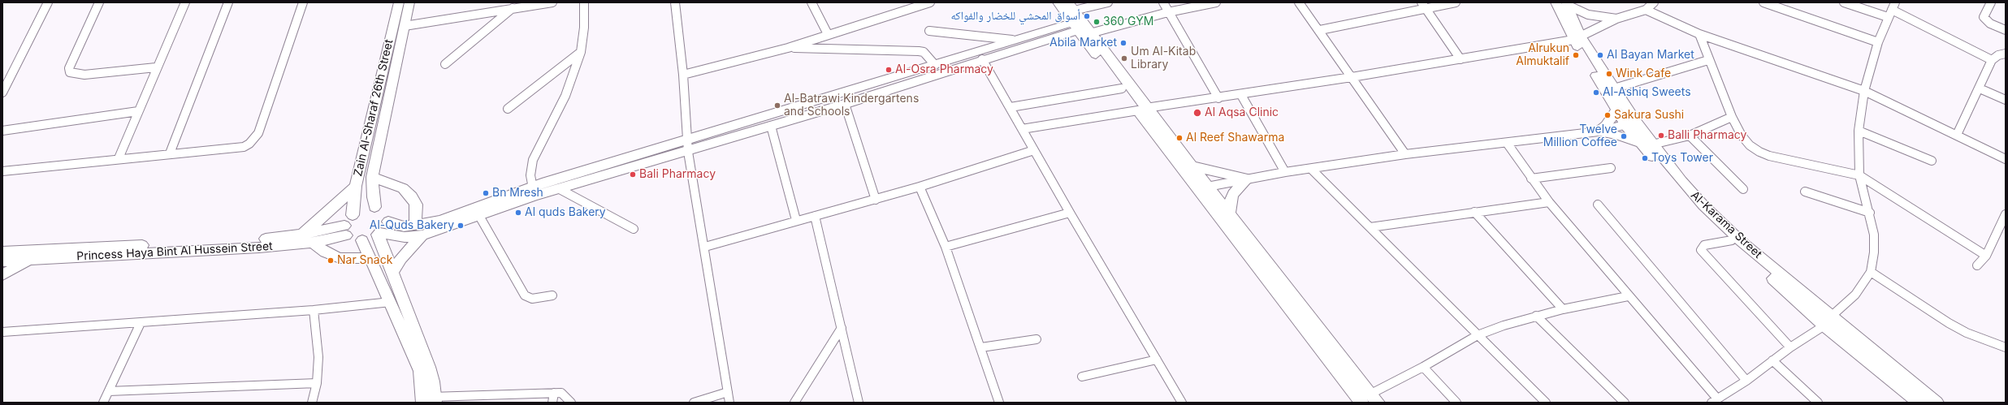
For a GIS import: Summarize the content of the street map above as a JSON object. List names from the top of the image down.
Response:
{
  "streets": {
    "street": ["Zain Al-Sharaf 26th Street", "Al-Karama Street", "Princess Haya Bint Al Hussein Street"]
  },
  "crossings": [
    ["Zain Al-Sharaf 26th Street", "Princess Haya Bint Al Hussein Street"]
  ],
  "places": [
    "أسواق المحشي للخضار والفواكه",
    "360 GYM",
    "Abila Market",
    "Alrukun Almuktalif",
    "Al Bayan Market",
    "Um Al-Kitab Library",
    "Al-Osra Pharmacy",
    "Wink Cafe",
    "Al-Ashiq Sweets",
    "Al-Batrawi Kindergartens and Schools",
    "Al Aqsa Clinic",
    "Sakura Sushi",
    "Balli Pharmacy",
    "Twelve Million Coffee",
    "Al Reef Shawarma",
    "Toys Tower",
    "Bali Pharmacy",
    "Bn Mresh",
    "Al quds Bakery",
    "Al-Quds Bakery",
    "Nar Snack"
  ]
}
